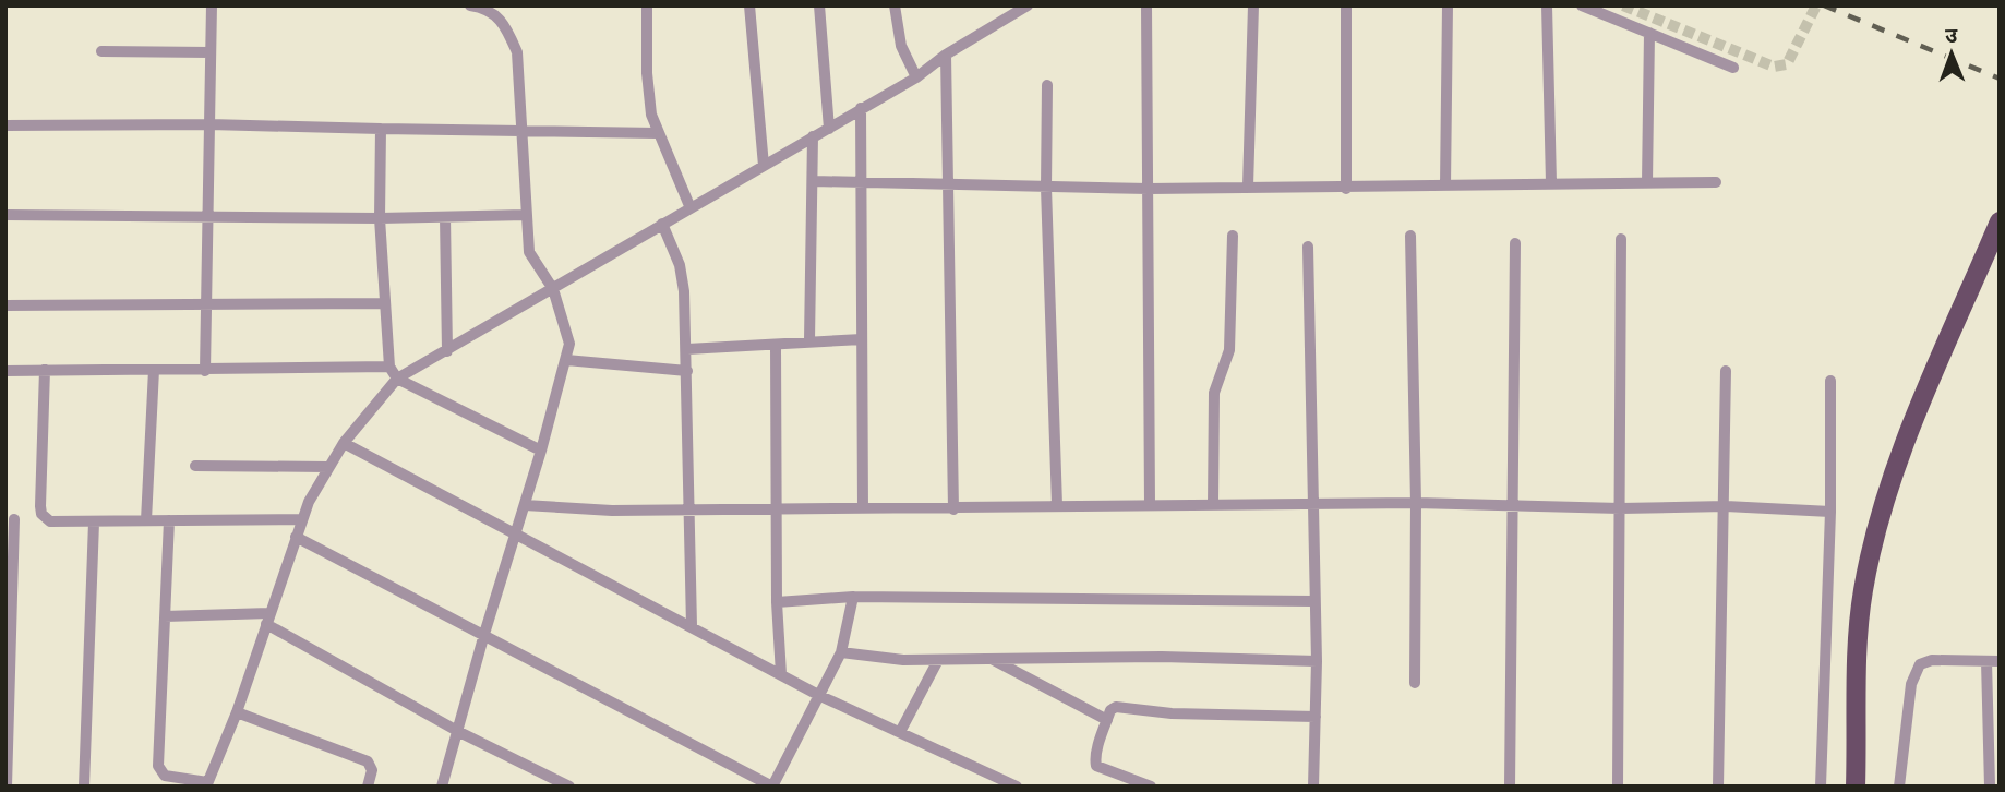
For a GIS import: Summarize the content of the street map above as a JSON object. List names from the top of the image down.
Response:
{
  "north": "top"
}
